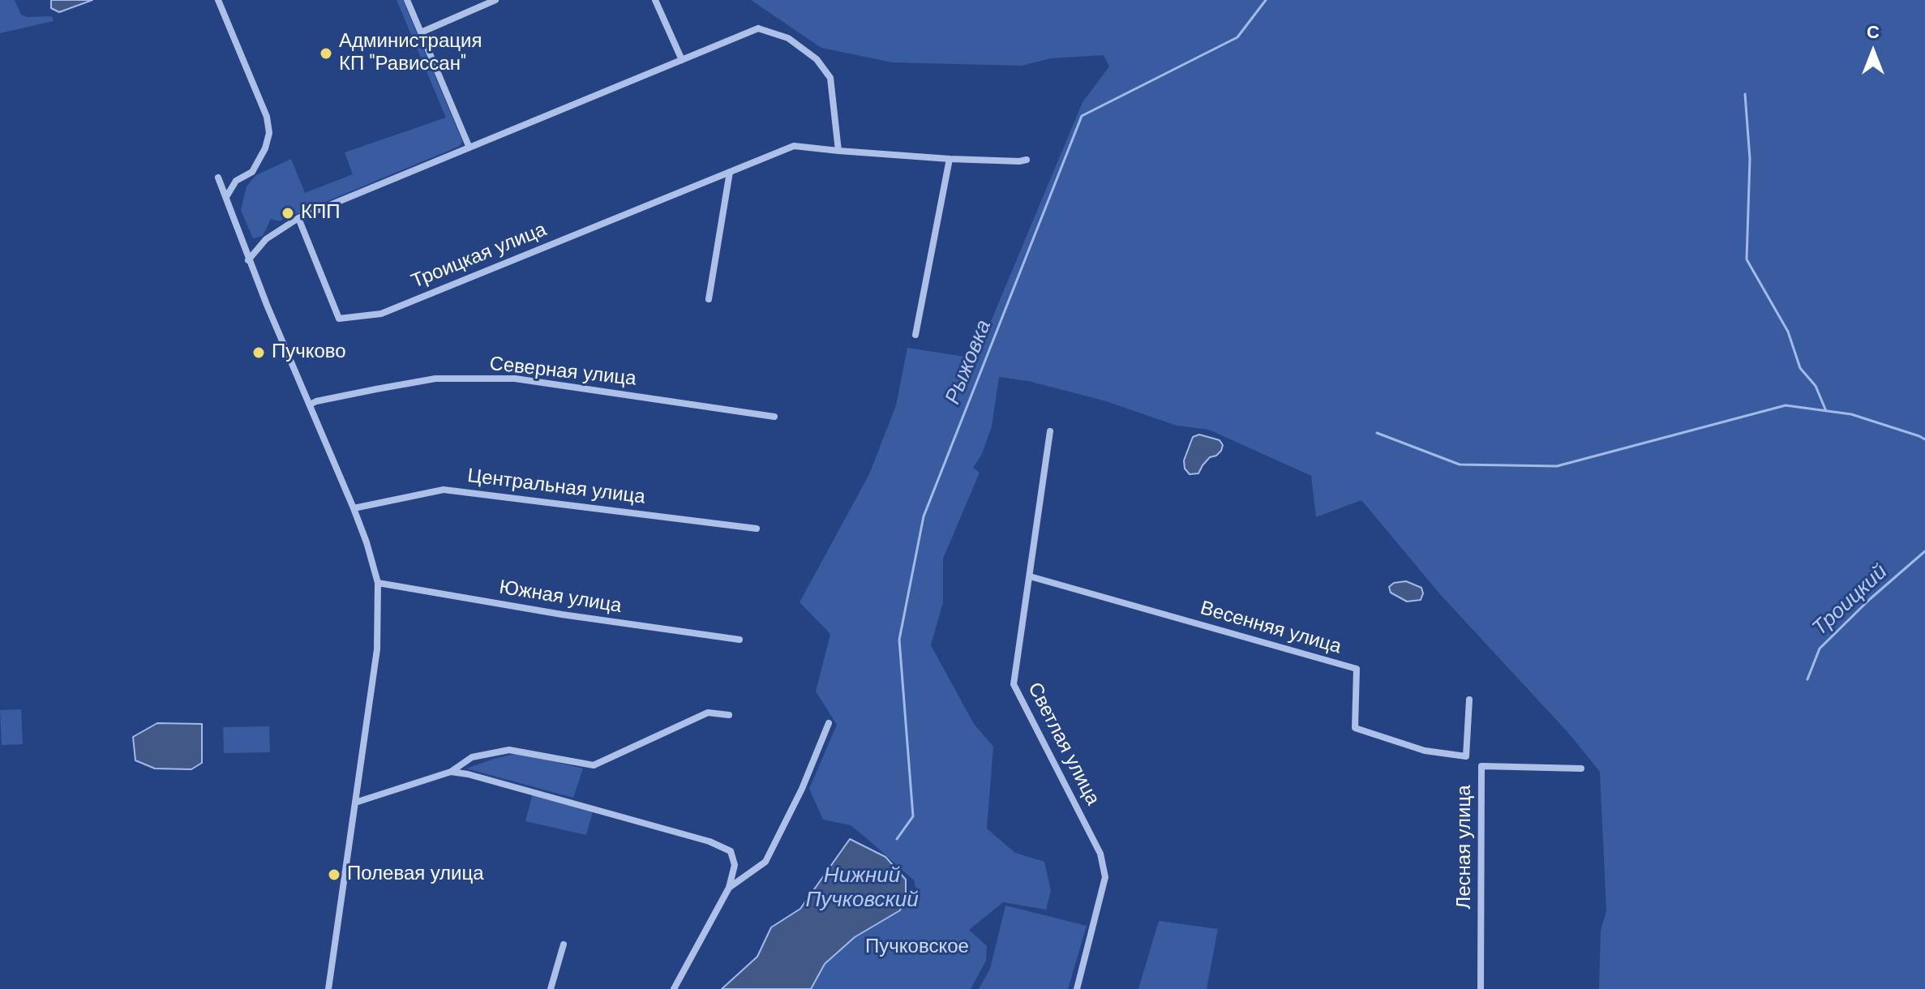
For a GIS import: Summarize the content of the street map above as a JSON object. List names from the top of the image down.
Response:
{
  "streets": {
    "street": [
      "Троицкая улица",
      "Северная улица",
      "Центральная улица",
      "Южная улица",
      "Весенняя улица",
      "Светлая улица",
      "Лесная улица"
    ]
  },
  "crossings": [
    ["Весенняя улица", "Светлая улица"]
  ],
  "water": ["Рыжовка", "Троицкий", "Нижний Пучковский"],
  "parks": ["Пучковское"],
  "places": [
    "Администрация КП \"Рависсан\"",
    "КПП",
    "Пучково",
    "Полевая улица"
  ],
  "north": "top"
}
